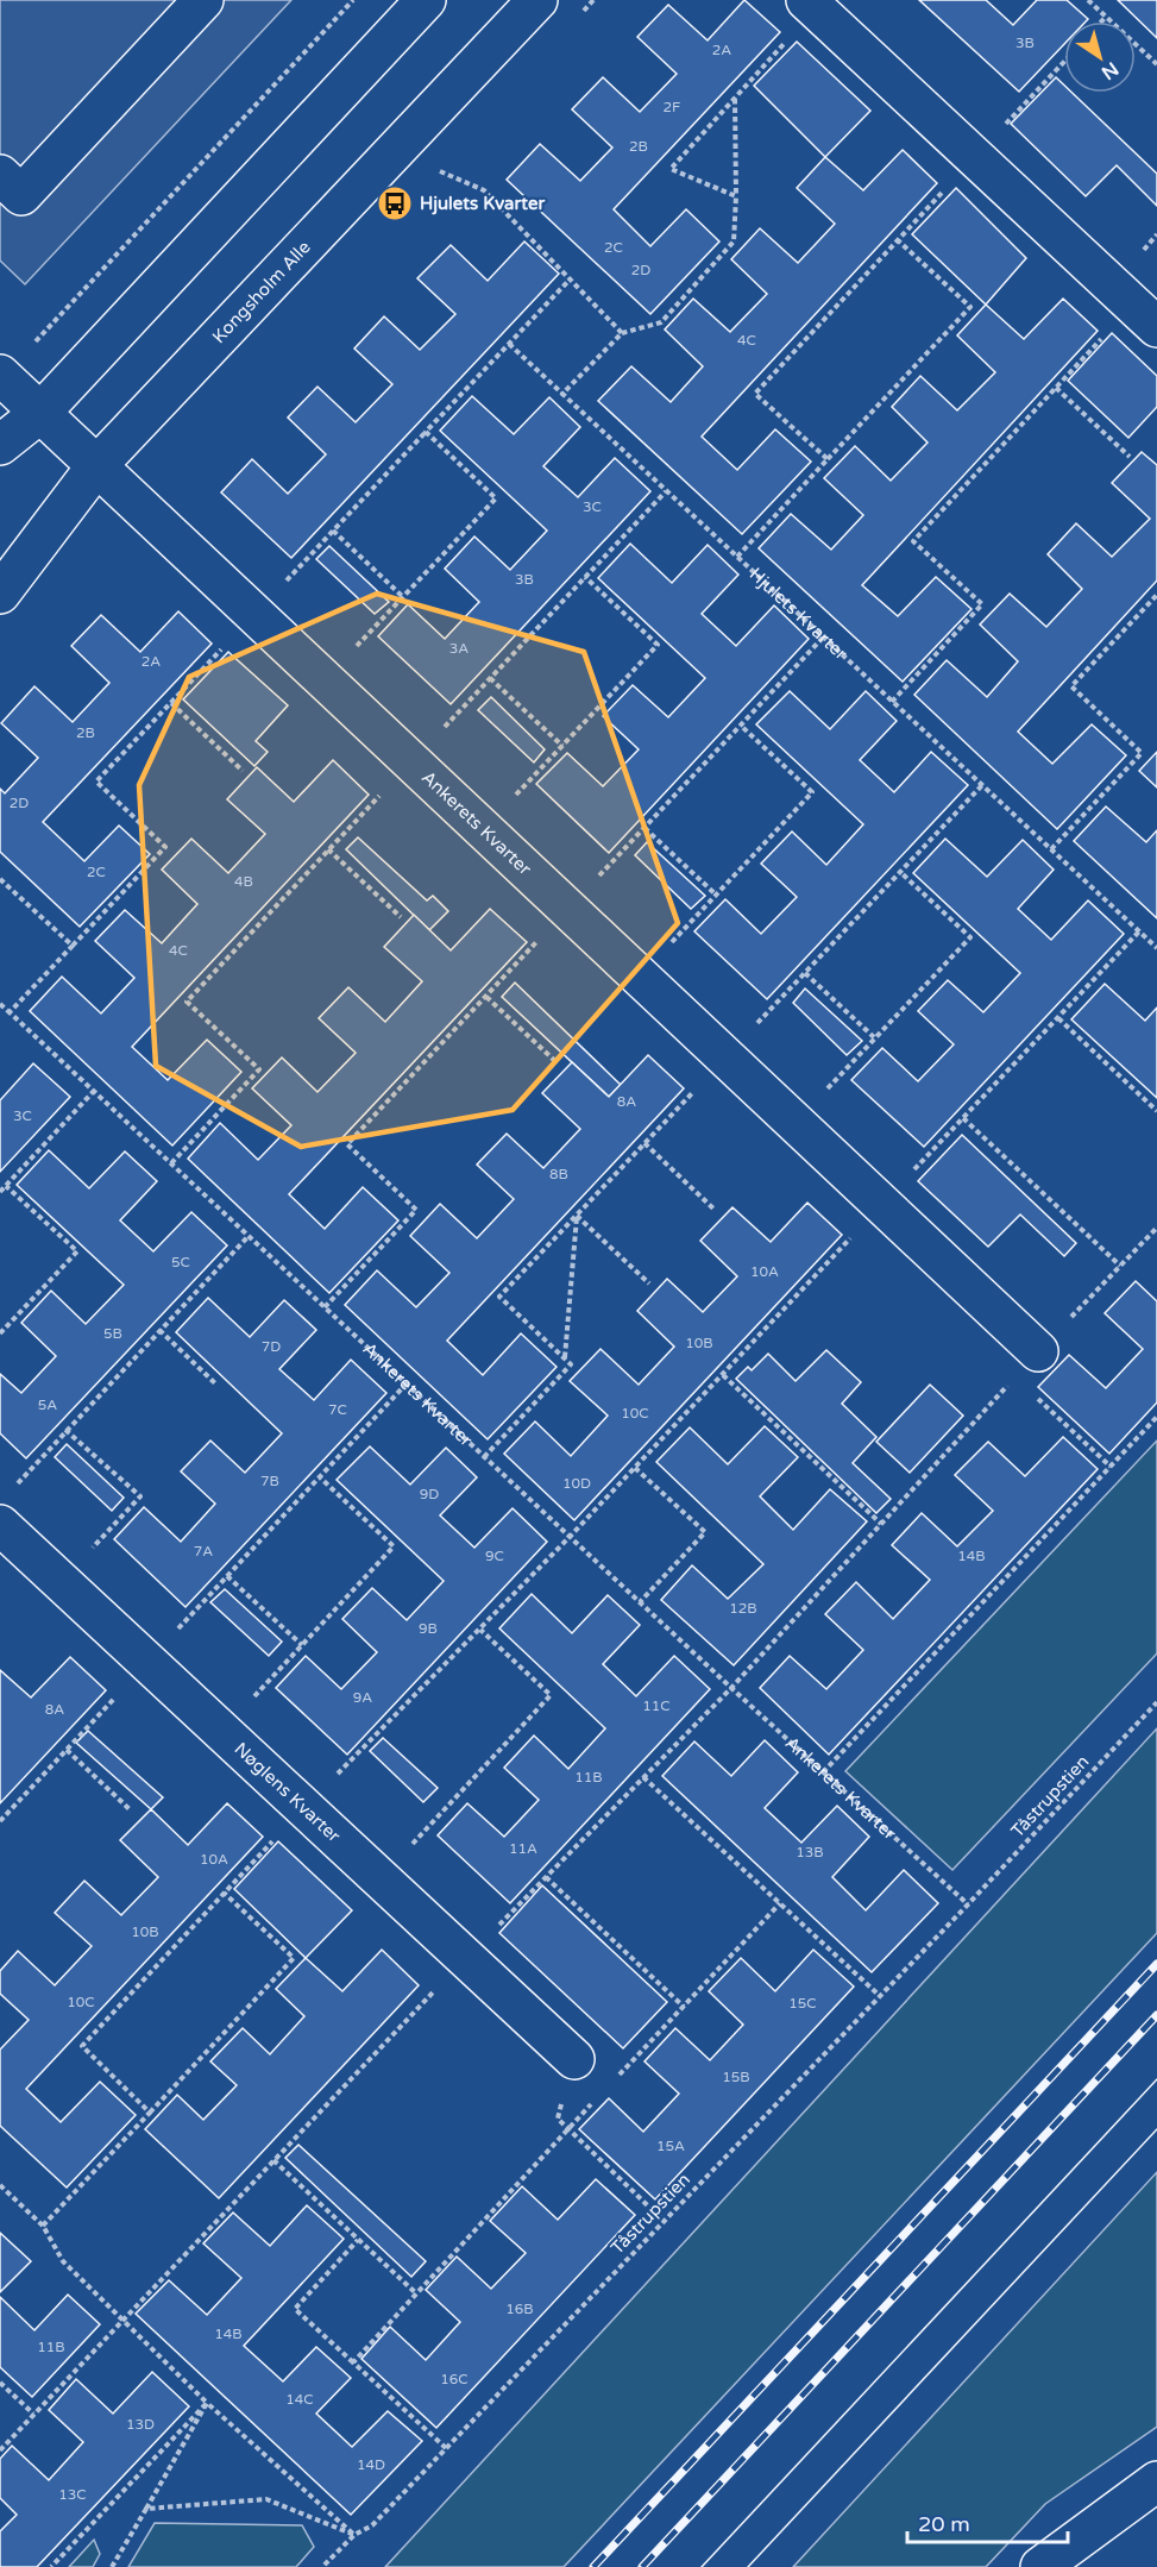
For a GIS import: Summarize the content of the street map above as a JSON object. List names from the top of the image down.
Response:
{
  "streets": {
    "street": ["Kongsholm Alle", "Ankerets Kvarter", "Nøglens Kvarter"],
    "path": ["Hjulets Kvarter", "Tåstrupstien"]
  },
  "crossings": [
    ["Kongsholm Alle", "Ankerets Kvarter"],
    ["Ankerets Kvarter", "Tåstrupstien"]
  ],
  "places": {
    "bus stop": ["Hjulets Kvarter"]
  },
  "house_numbers": [
    "3B",
    "2A",
    "2F",
    "2B",
    "2C",
    "2D",
    "4C",
    "3C",
    "3B",
    "3A",
    "2A",
    "2B",
    "2D",
    "2C",
    "4B",
    "4C",
    "8A",
    "3C",
    "8B",
    "5C",
    "10A",
    "5B",
    "10B",
    "7D",
    "5A",
    "7C",
    "10C",
    "7B",
    "10D",
    "9D",
    "7A",
    "9C",
    "14B",
    "12B",
    "9B",
    "9A",
    "11C",
    "8A",
    "11B",
    "11A",
    "13B",
    "10A",
    "10B",
    "10C",
    "15C",
    "15B",
    "15A",
    "16B",
    "14B",
    "11B",
    "16C",
    "14C",
    "13D",
    "14D",
    "13C"
  ],
  "scale_bar": "20 m",
  "north": "bottom right"
}
